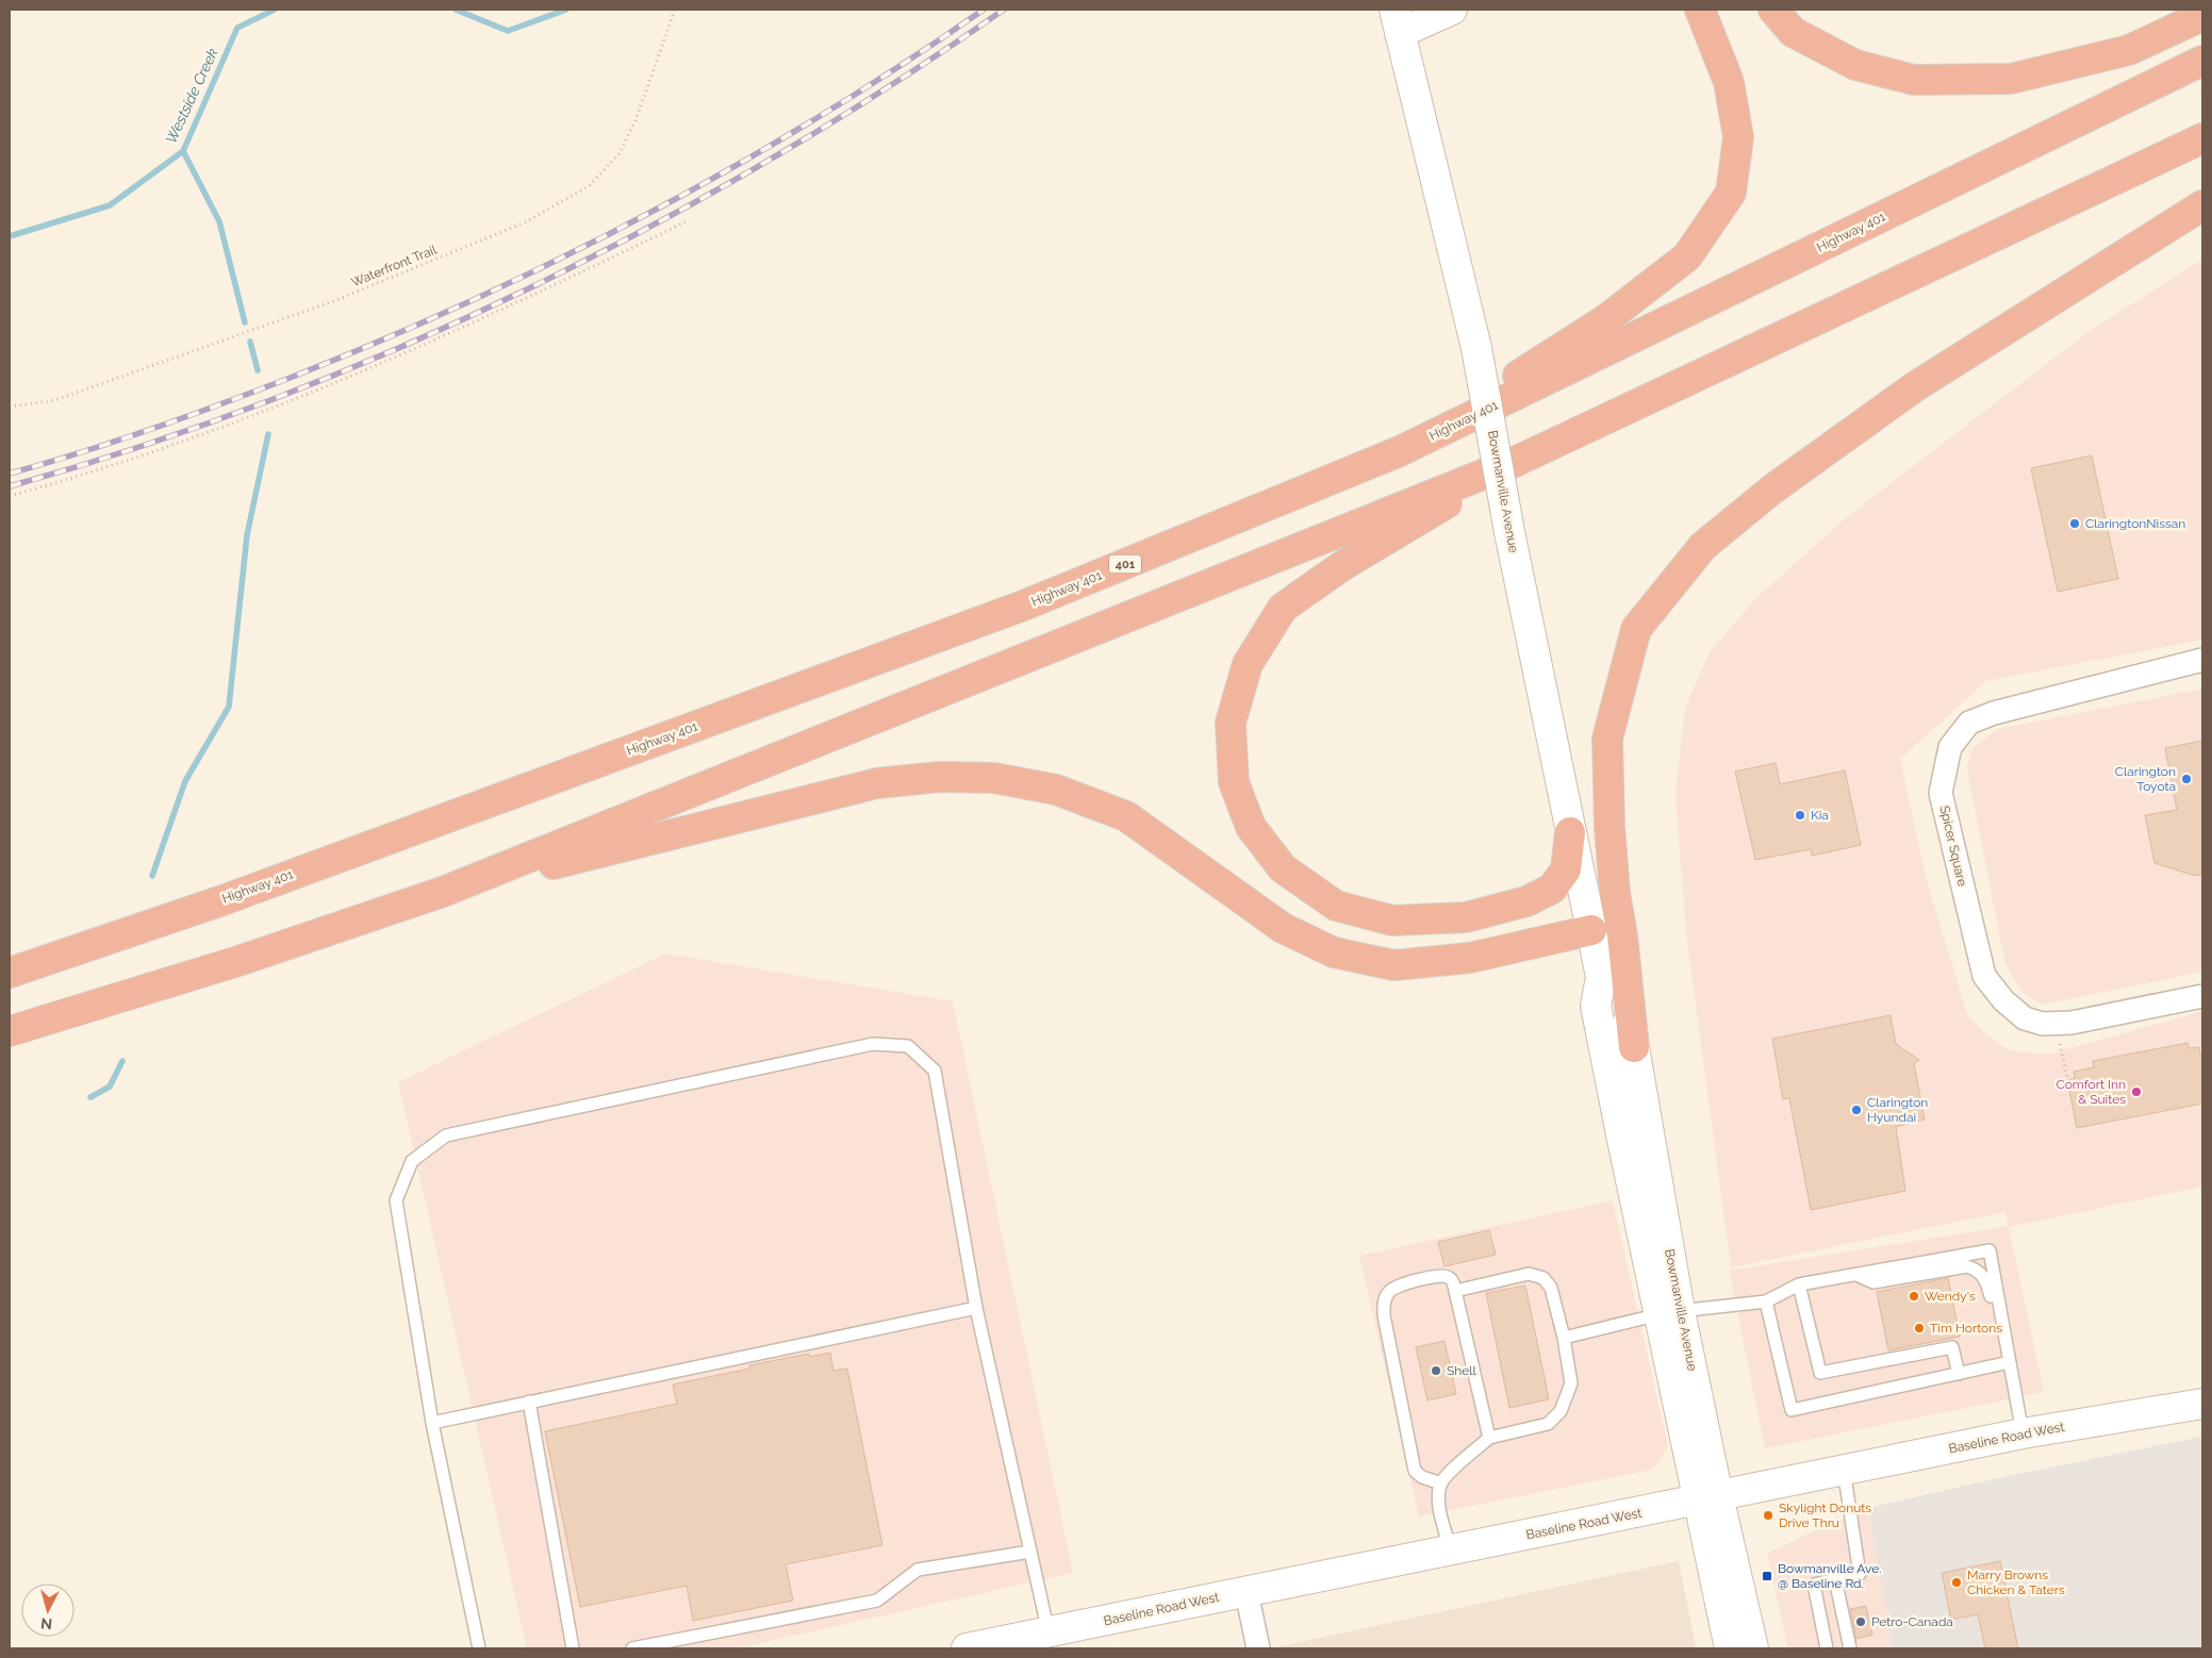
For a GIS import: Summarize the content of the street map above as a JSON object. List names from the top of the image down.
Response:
{
  "streets": {
    "highway": ["Highway 401", "401"],
    "main road": ["Bowmanville Avenue", "Baseline Road West"],
    "street": ["Spicer Square"],
    "path": ["Waterfront Trail"]
  },
  "crossings": [
    ["Bowmanville Avenue", "Baseline Road West"]
  ],
  "water": ["Westside Creek"],
  "places": {
    "other": [
      "ClaringtonNissan",
      "Clarington Toyota",
      "Kia",
      "Comfort Inn & Suites",
      "Clarington Hyundai",
      "Wendy's",
      "Tim Hortons",
      "Shell",
      "Skylight Donuts Drive Thru",
      "Marry Browns Chicken & Taters",
      "Petro-Canada"
    ],
    "transit": ["Bowmanville Ave. @ Baseline Rd."]
  },
  "north": "bottom"
}
